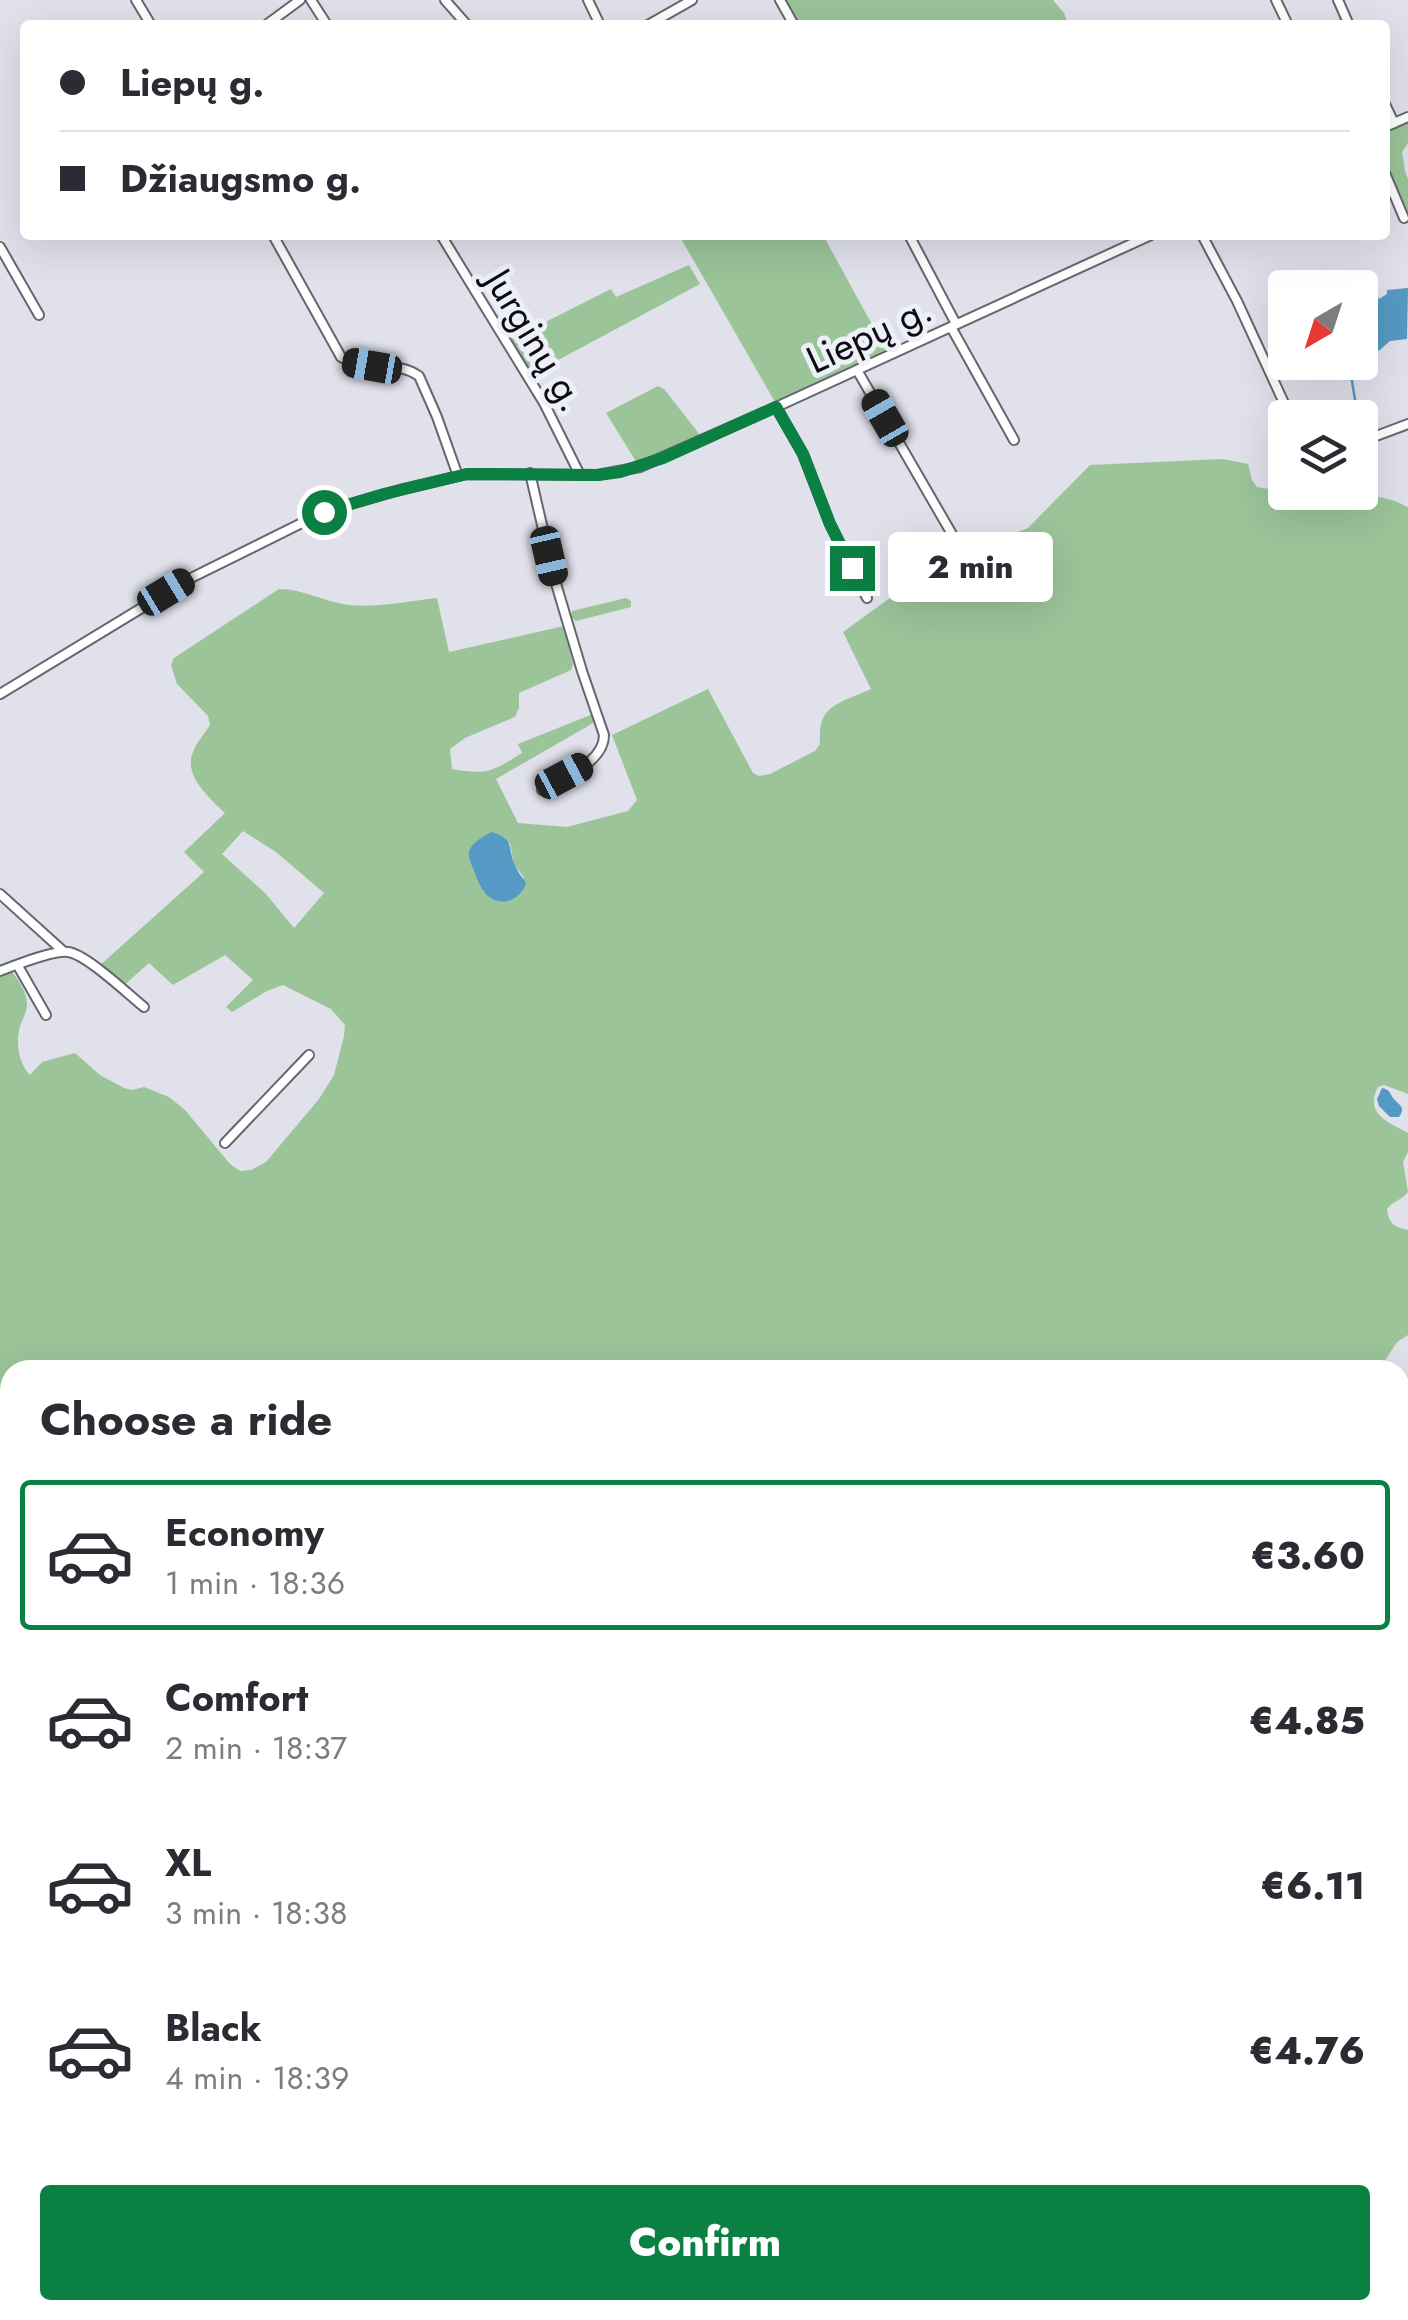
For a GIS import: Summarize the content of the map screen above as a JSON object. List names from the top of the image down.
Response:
{
  "streets": {
    "street": ["Liepų g.", "Jurginų g."]
  },
  "crossings": [
    ["Liepų g.", "Jurginų g."]
  ],
  "north": "bottom left",
  "page": {
    "banner": ["Liepų g.", "Džiaugsmo g."],
    "bubble": "2 min",
    "heading": "Choose a ride",
    "list": [
      {
        "name": "Economy",
        "note": "1 min · 18:36",
        "value": "€3.60"
      },
      {
        "name": "Comfort",
        "note": "2 min · 18:37",
        "value": "€4.85"
      },
      {
        "name": "XL",
        "note": "3 min · 18:38",
        "value": "€6.11"
      },
      {
        "name": "Black",
        "note": "4 min · 18:39",
        "value": "€4.76"
      }
    ],
    "buttons": "Confirm"
  }
}
